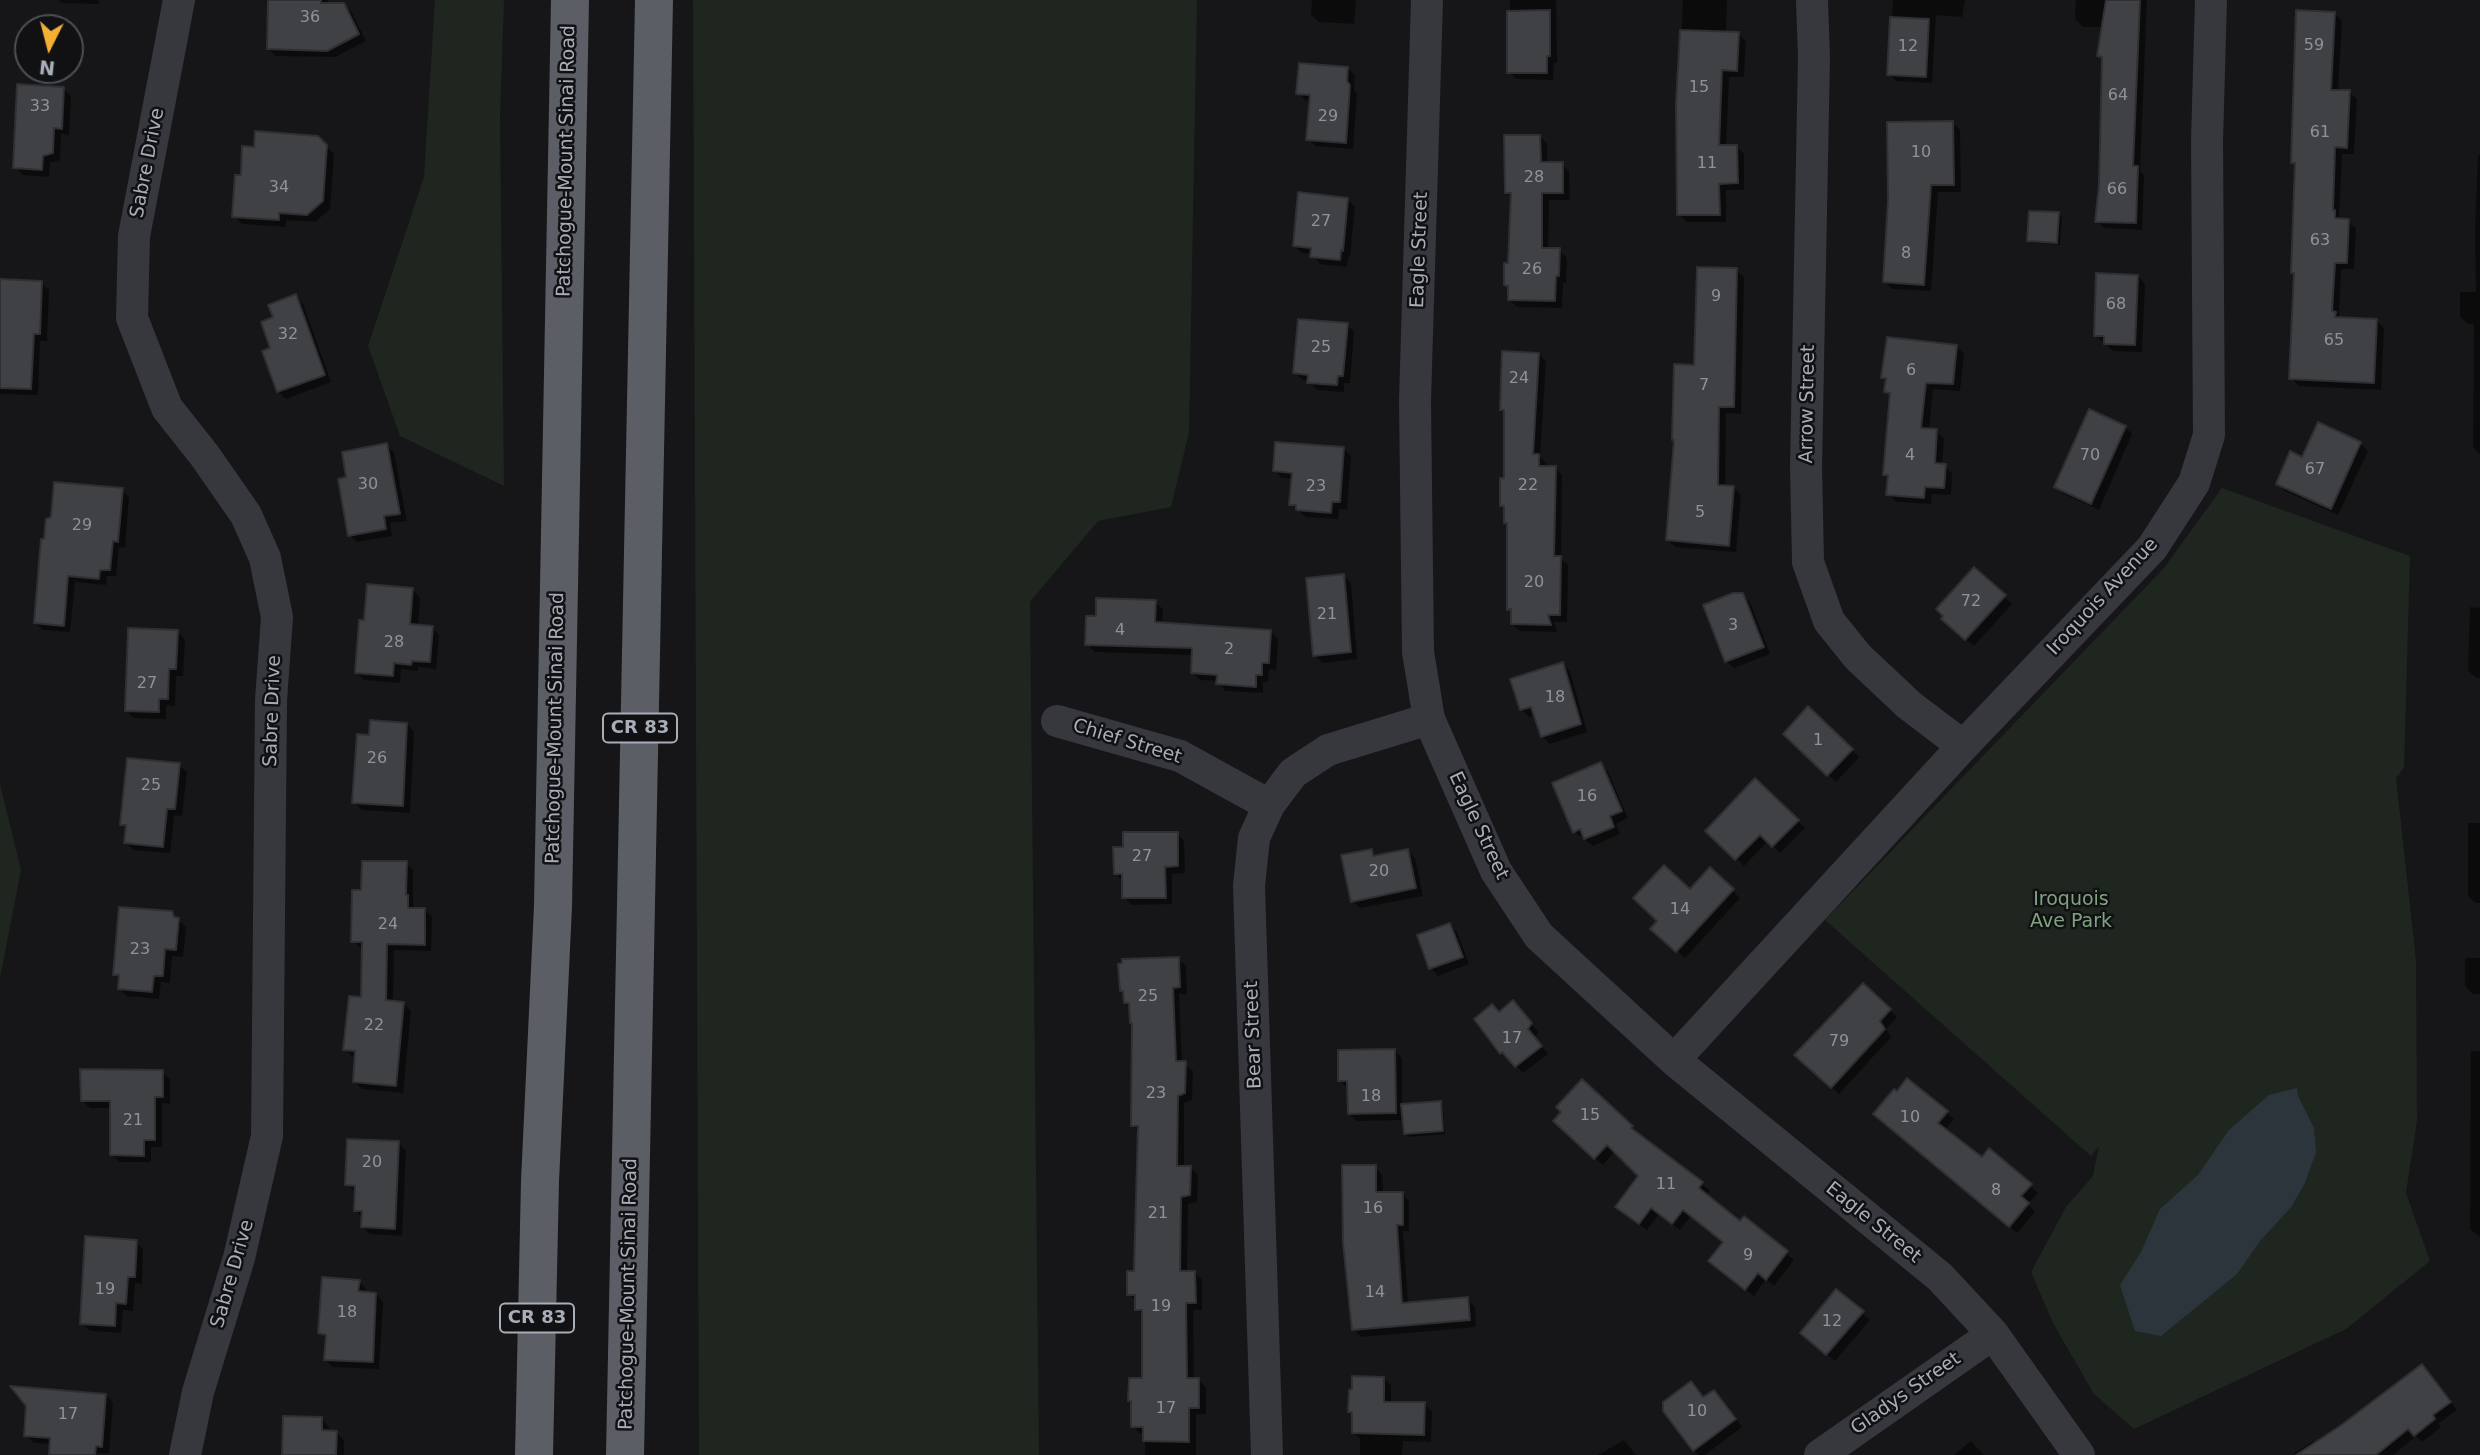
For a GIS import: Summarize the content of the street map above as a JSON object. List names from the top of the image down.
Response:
{
  "streets": {
    "highway": ["Patchogue-Mount Sinai Road", "CR 83"],
    "street": [
      "Sabre Drive",
      "Eagle Street",
      "Arrow Street",
      "Iroquois Avenue",
      "Chief Street",
      "Bear Street",
      "Gladys Street"
    ]
  },
  "crossings": [
    ["Eagle Street", "Iroquois Avenue"],
    ["Eagle Street", "Bear Street"],
    ["Eagle Street", "Gladys Street"],
    ["Arrow Street", "Iroquois Avenue"],
    ["Chief Street", "Bear Street"]
  ],
  "parks": ["Iroquois Ave Park"],
  "house_numbers": [
    "36",
    "59",
    "12",
    "15",
    "64",
    "33",
    "29",
    "61",
    "10",
    "11",
    "28",
    "34",
    "66",
    "27",
    "63",
    "8",
    "26",
    "9",
    "68",
    "32",
    "65",
    "25",
    "6",
    "24",
    "7",
    "4",
    "70",
    "67",
    "30",
    "22",
    "23",
    "5",
    "29",
    "20",
    "72",
    "21",
    "3",
    "4",
    "28",
    "2",
    "27",
    "18",
    "1",
    "26",
    "25",
    "16",
    "27",
    "20",
    "14",
    "24",
    "23",
    "25",
    "22",
    "17",
    "79",
    "23",
    "18",
    "15",
    "10",
    "21",
    "20",
    "11",
    "8",
    "16",
    "21",
    "9",
    "19",
    "14",
    "19",
    "18",
    "12",
    "17",
    "10",
    "17"
  ],
  "north": "bottom"
}
